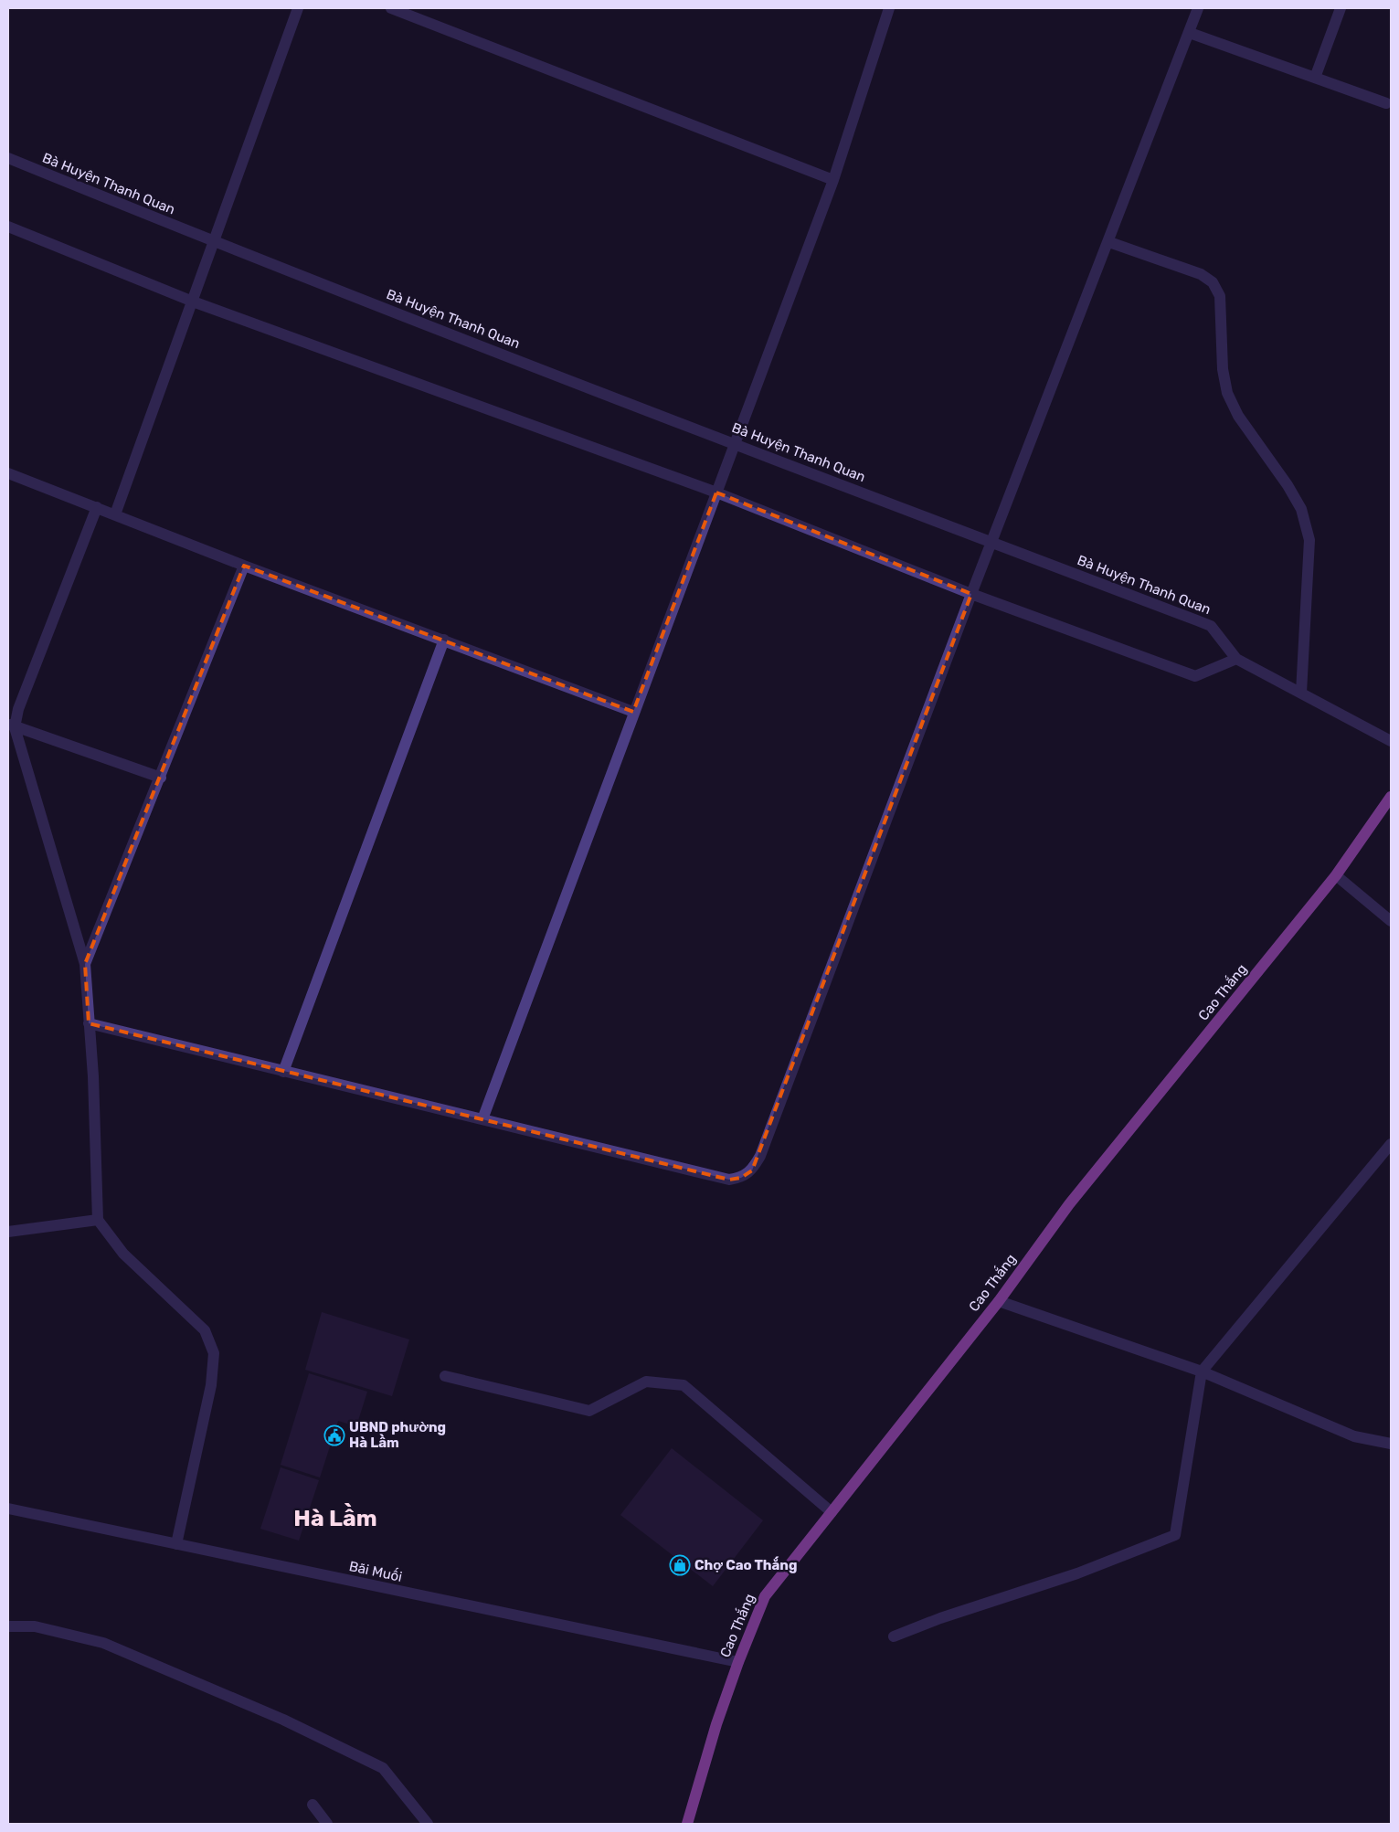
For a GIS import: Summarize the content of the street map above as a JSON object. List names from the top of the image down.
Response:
{
  "streets": {
    "main road": ["Cao Thắng"],
    "street": ["Bà Huyện Thanh Quan", "Bãi Muối"]
  },
  "crossings": [
    ["Cao Thắng", "Bãi Muối"]
  ],
  "districts": ["Hà Lầm"],
  "places": {
    "public building": ["UBND phường Hà Lầm"],
    "shop": ["Chợ Cao Thắng"]
  }
}
